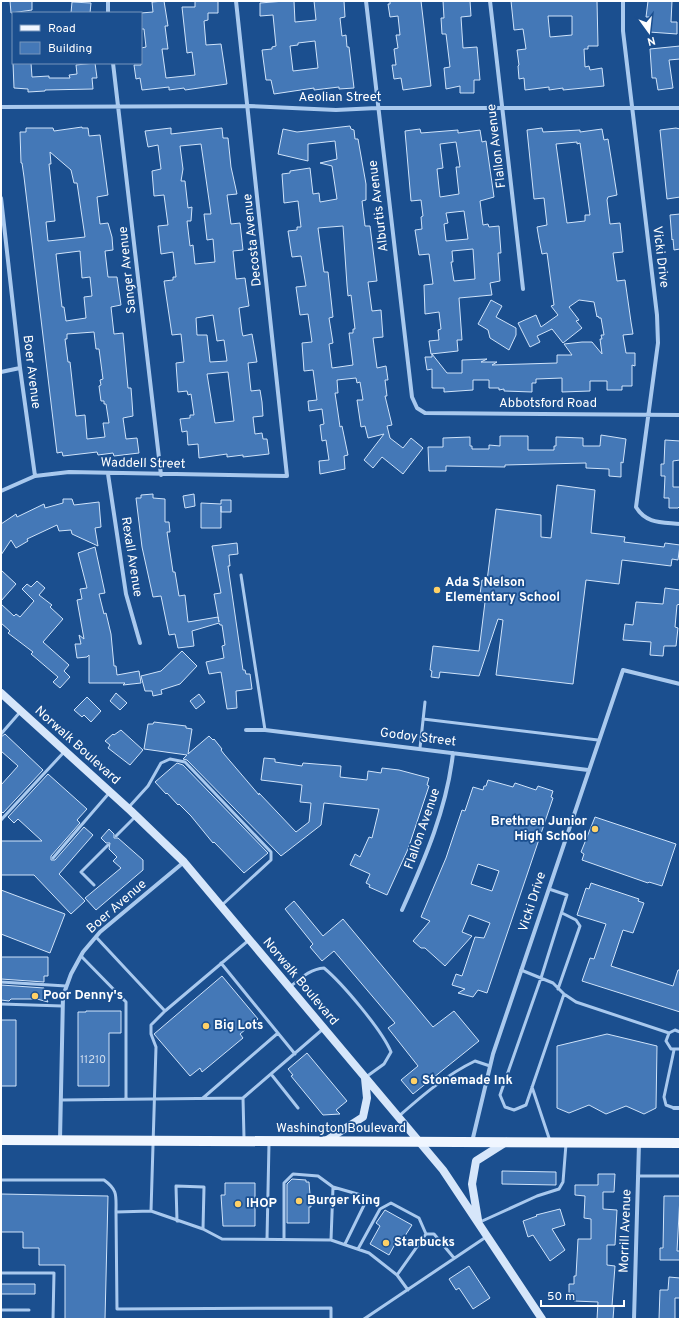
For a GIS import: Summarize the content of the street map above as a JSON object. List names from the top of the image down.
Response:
{
  "streets": {
    "main road": ["Norwalk Boulevard", "Washington Boulevard"],
    "street": [
      "Aeolian Street",
      "Flallon Avenue",
      "Alburtis Avenue",
      "Decosta Avenue",
      "Vicki Drive",
      "Sanger Avenue",
      "Boer Avenue",
      "Abbotsford Road",
      "Waddell Street",
      "Rexall Avenue",
      "Godoy Street",
      "Morrill Avenue"
    ]
  },
  "crossings": [
    ["Aeolian Street", "Flallon Avenue"],
    ["Aeolian Street", "Alburtis Avenue"],
    ["Aeolian Street", "Decosta Avenue"],
    ["Aeolian Street", "Vicki Drive"],
    ["Aeolian Street", "Sanger Avenue"],
    ["Flallon Avenue", "Godoy Street"],
    ["Alburtis Avenue", "Abbotsford Road"],
    ["Decosta Avenue", "Waddell Street"],
    ["Vicki Drive", "Abbotsford Road"],
    ["Vicki Drive", "Godoy Street"],
    ["Vicki Drive", "Washington Boulevard"],
    ["Sanger Avenue", "Waddell Street"],
    ["Boer Avenue", "Waddell Street"],
    ["Boer Avenue", "Norwalk Boulevard"],
    ["Boer Avenue", "Washington Boulevard"],
    ["Waddell Street", "Rexall Avenue"],
    ["Norwalk Boulevard", "Washington Boulevard"],
    ["Washington Boulevard", "Morrill Avenue"]
  ],
  "places": [
    "Ada S Nelson Elementary School",
    "Brethren Junior High School",
    "Poor Denny's",
    "Big Lots",
    "Stonemade Ink",
    "Burger King",
    "IHOP",
    "Starbucks"
  ],
  "house_numbers": ["11210"],
  "legend": ["Road", "Building"],
  "scale_bar": "50 m",
  "north": "bottom"
}
